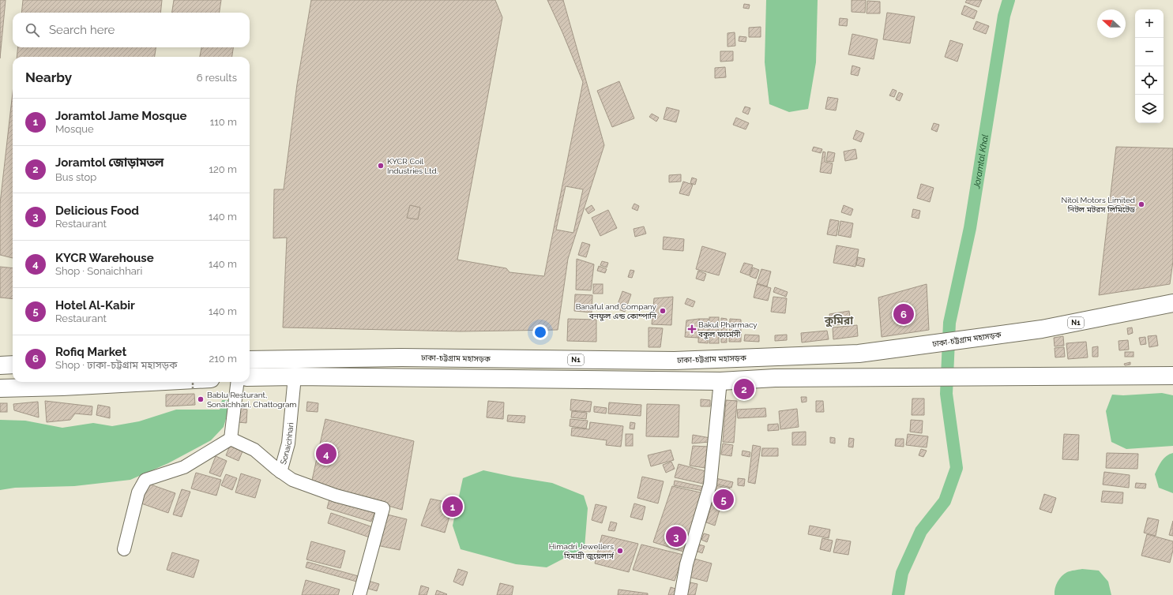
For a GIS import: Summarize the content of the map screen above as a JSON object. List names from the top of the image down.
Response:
{
  "streets": {
    "highway": ["N1", "ঢাকা-চট্টগ্রাম মহাসড়ক"],
    "street": ["Sonaichhari"]
  },
  "districts": ["কুমিরা"],
  "water": ["Joramtal Khal"],
  "places": {
    "other": [
      "KYCR Coil Industries Ltd.",
      "Nitol Motors Limited নিটল মটরস লিমিটেড",
      "Banaful and Company বনফুল এন্ড কোম্পানি",
      "Bablu Resturant, Sonaichhari, Chattogram",
      "Himadri Jewellers হিমাদ্রী জুয়েলার্স"
    ],
    "health": ["Bakul Pharmacy বকুল ফার্মেসী"]
  },
  "north": "left",
  "page": {
    "map_buttons": ["+", "−"],
    "search": "Search here",
    "heading": ["Nearby", "6 results"],
    "list": [
      {
        "mark": "1",
        "name": "Joramtol Jame Mosque",
        "note": "Mosque",
        "value": "110 m"
      },
      {
        "mark": "2",
        "name": "Joramtol জোড়ামতল",
        "note": "Bus stop",
        "value": "120 m"
      },
      {
        "mark": "3",
        "name": "Delicious Food",
        "note": "Restaurant",
        "value": "140 m"
      },
      {
        "mark": "4",
        "name": "KYCR Warehouse",
        "note": "Shop · Sonaichhari",
        "value": "140 m"
      },
      {
        "mark": "5",
        "name": "Hotel Al-Kabir",
        "note": "Restaurant",
        "value": "140 m"
      },
      {
        "mark": "6",
        "name": "Rofiq Market",
        "note": "Shop · ঢাকা-চট্টগ্রাম মহাসড়ক",
        "value": "210 m"
      }
    ],
    "pins": [
      "6",
      "2",
      "4",
      "5",
      "1",
      "3"
    ]
  }
}
